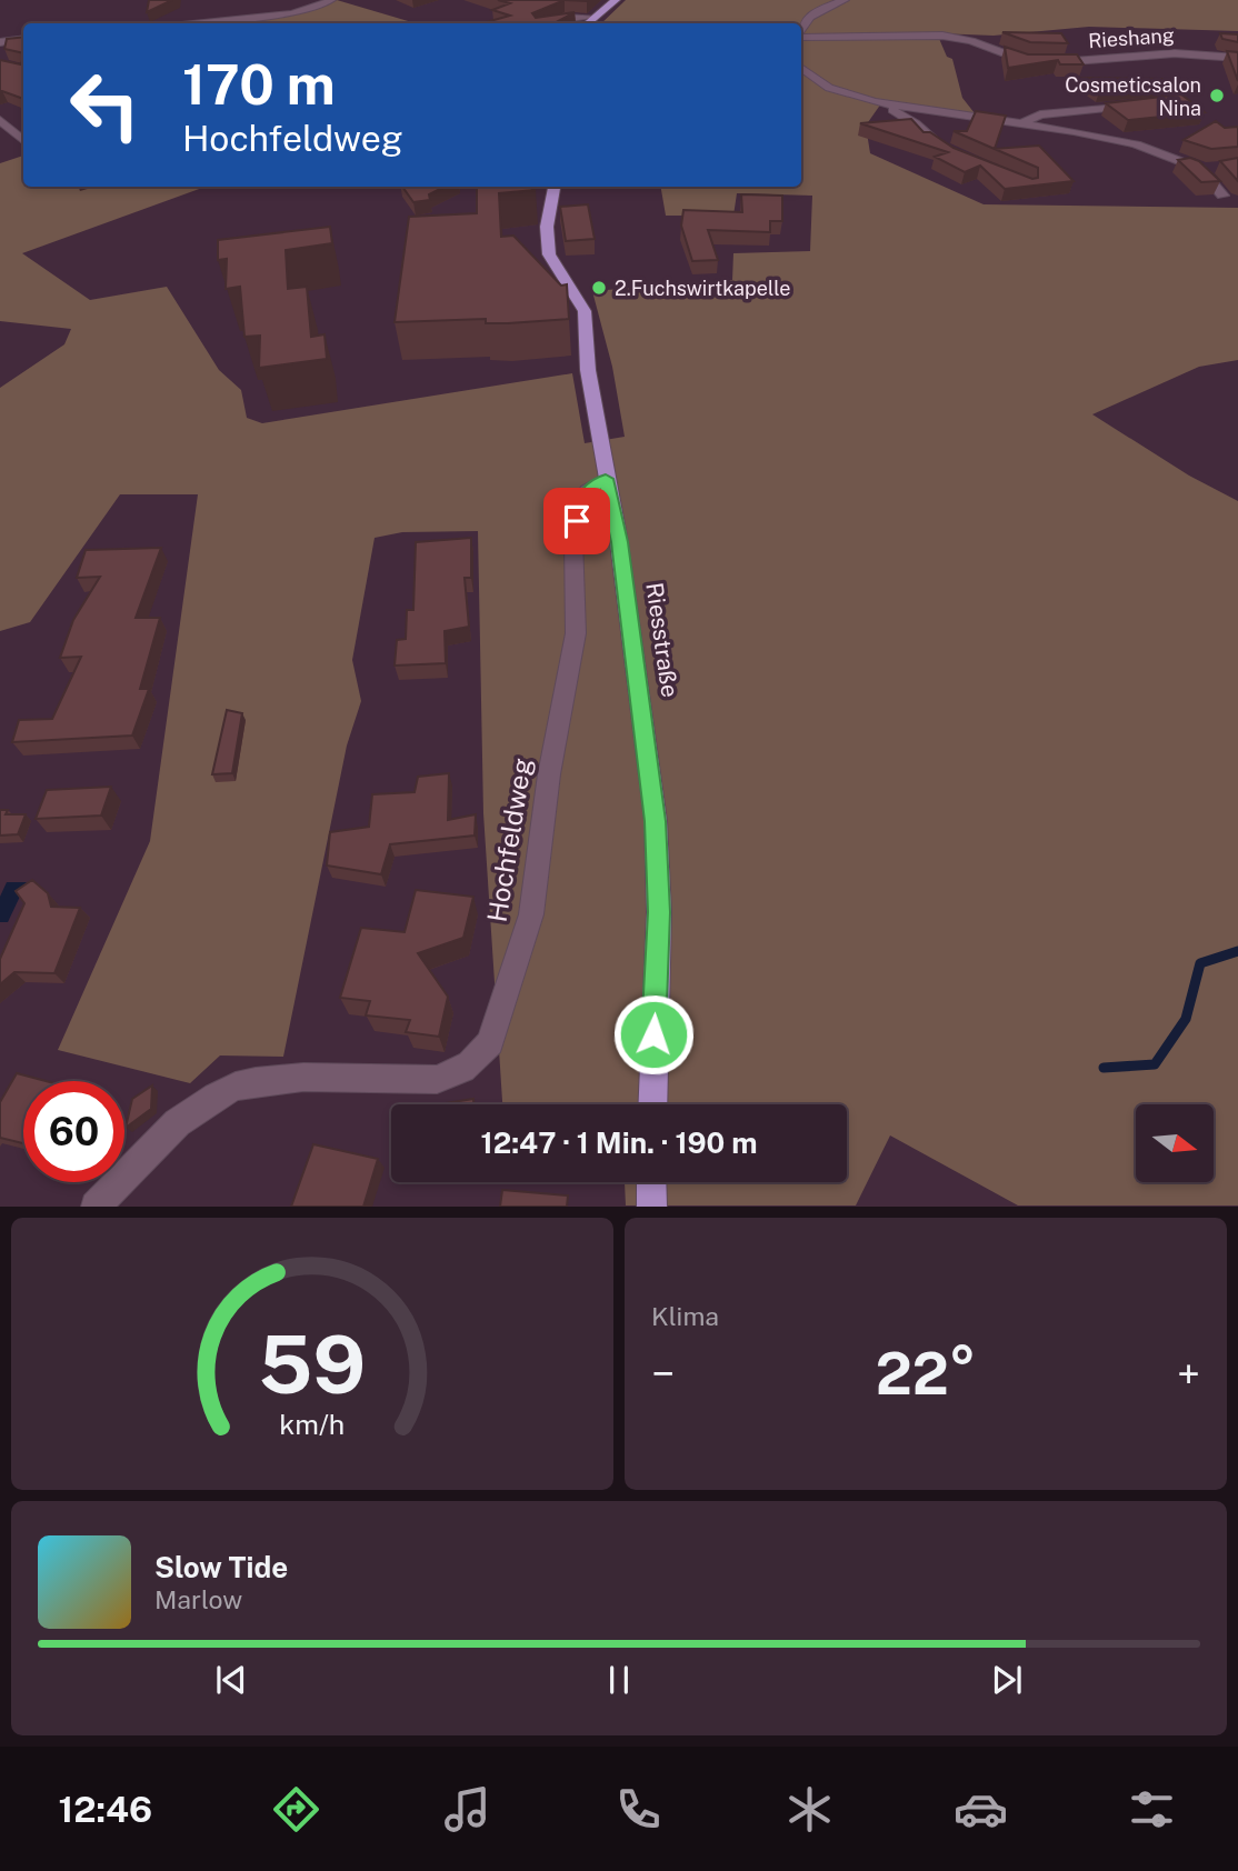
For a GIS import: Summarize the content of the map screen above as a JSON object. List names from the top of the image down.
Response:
{
  "streets": {
    "main road": ["Riesstraße"],
    "street": ["Rieshang", "Hochfeldweg"]
  },
  "crossings": [
    ["Riesstraße", "Hochfeldweg"]
  ],
  "places": ["Cosmeticsalon Nina", "2.Fuchswirtkapelle"],
  "north": "right",
  "page": {
    "turn": ["170 m", "Hochfeldweg"],
    "limit": "60",
    "trip": "12:47 · 1 Min. · 190 m",
    "tile": "Klima",
    "heat": ["−", "22°", "+"],
    "song": ["Slow Tide", "Marlow"],
    "tabs": "12:46",
    "gauge": ["59", "km/h"]
  }
}
